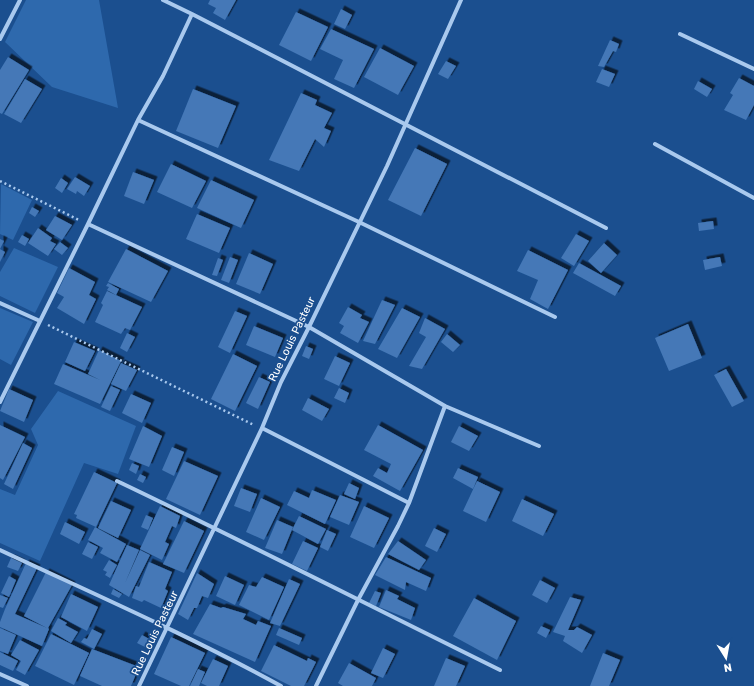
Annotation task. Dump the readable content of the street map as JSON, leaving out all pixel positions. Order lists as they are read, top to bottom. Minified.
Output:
{"streets":{"street":["Rue Louis Pasteur"]},"north":"bottom"}
